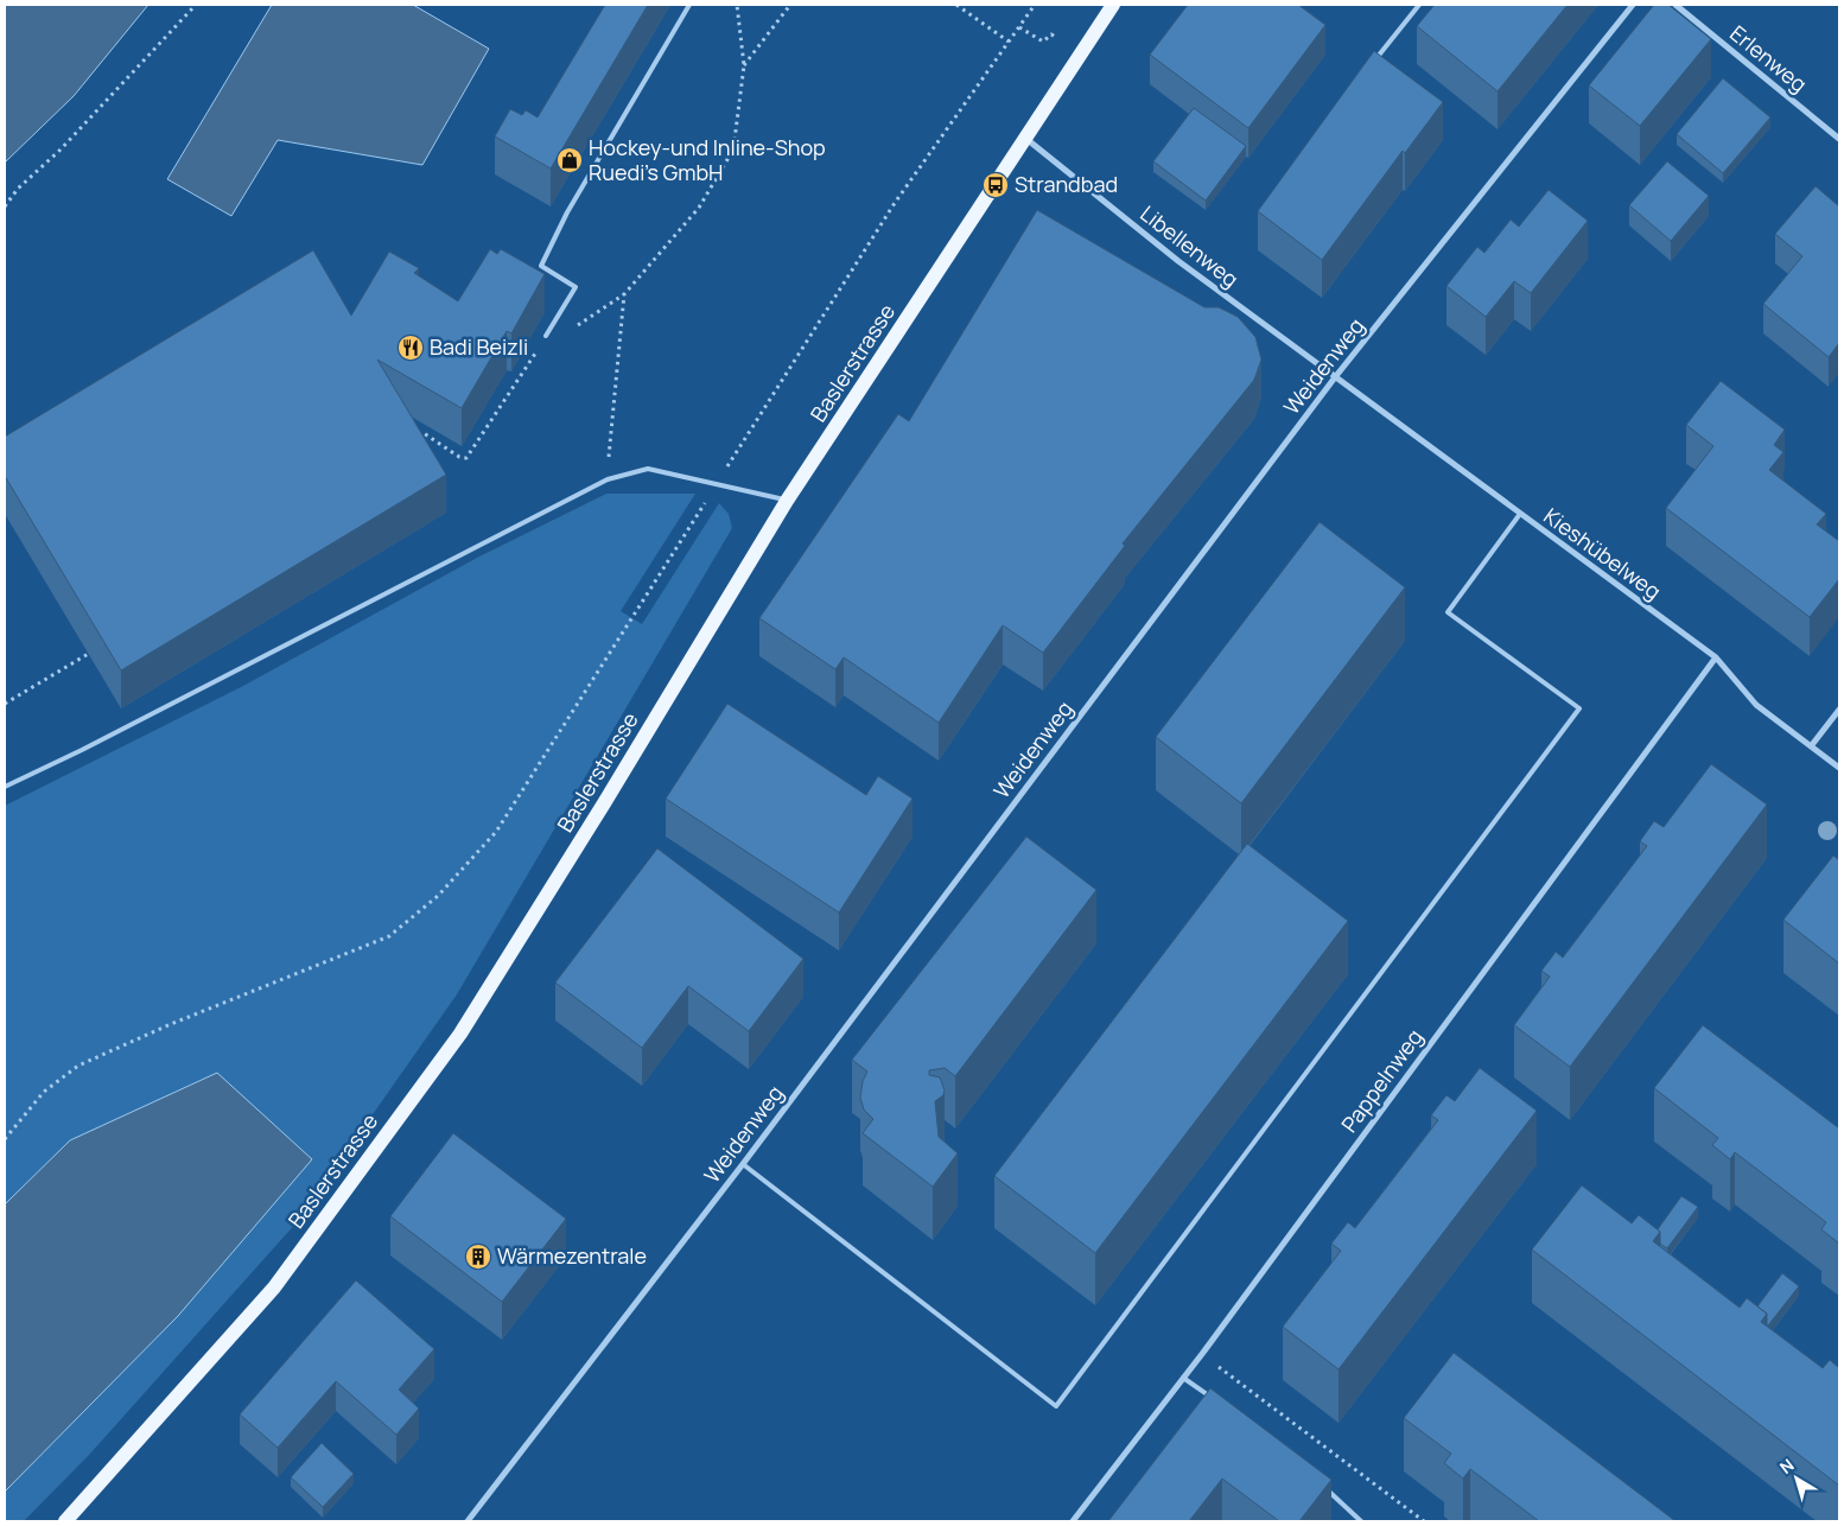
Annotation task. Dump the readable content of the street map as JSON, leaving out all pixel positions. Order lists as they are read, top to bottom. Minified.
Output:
{"streets":{"main road":["Baslerstrasse"],"street":["Erlenweg","Libellenweg","Weidenweg","Kieshübelweg","Pappelnweg"]},"crossings":[["Libellenweg","Baslerstrasse"],["Libellenweg","Weidenweg"],["Libellenweg","Kieshübelweg"],["Weidenweg","Kieshübelweg"],["Kieshübelweg","Pappelnweg"]],"places":{"shop":["Hockey-und Inline-Shop Ruedi's GmbH"],"bus stop":["Strandbad"],"restaurant":["Badi Beizli"],"building":["Wärmezentrale"]},"north":"top left"}
